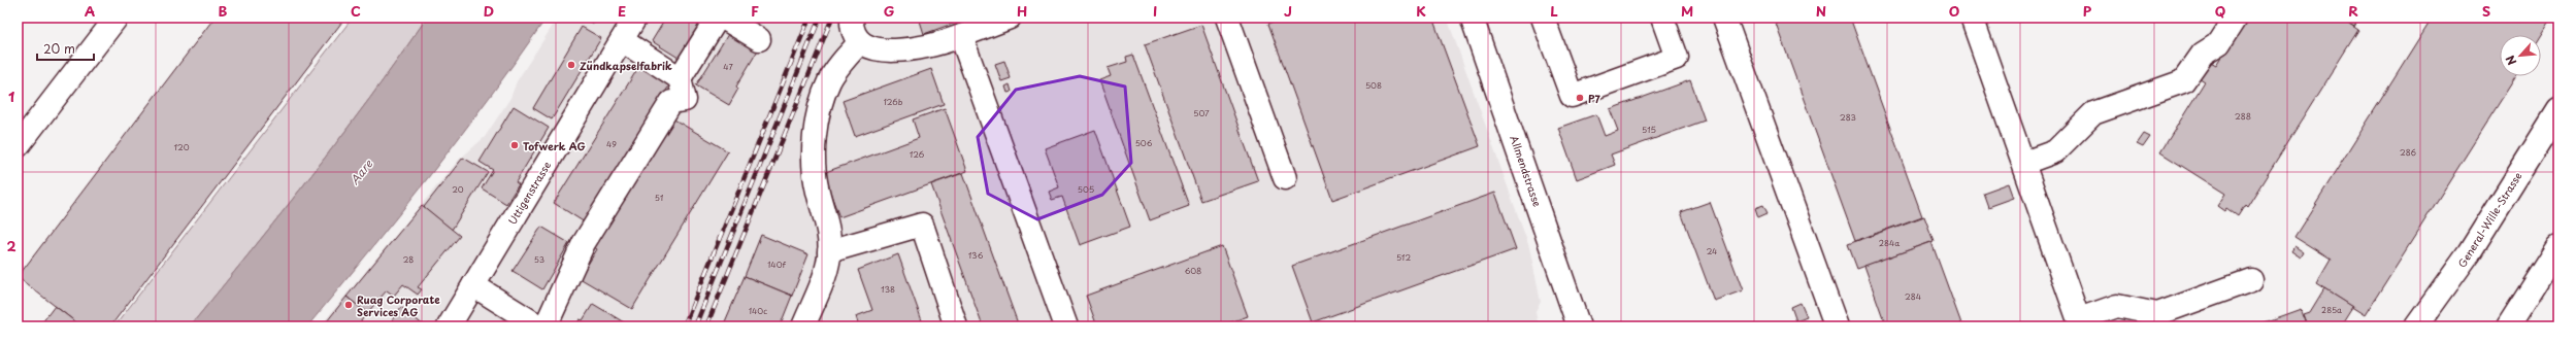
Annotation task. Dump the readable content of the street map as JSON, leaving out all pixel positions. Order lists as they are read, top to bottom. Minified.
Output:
{"streets":{"main road":["Allmendstrasse","Uttigenstrasse","General-Wille-Strasse"]},"water":["Aare"],"places":["Zündkapselfabrik","P7","Tofwerk AG","Ruag Corporate Services AG"],"house_numbers":["47","508","126b","507","288","283","515","506","49","120","286","126","20","505","51","284a","24","136","512","28","53","140f","608","138","284","285a","140c"],"scale_bar":"20 m","north":"bottom left","grid":{"columns":["A","B","C","D","E","F","G","H","I","J","K","L","M","N","O","P","Q","R","S"],"rows":["1","2"]}}
